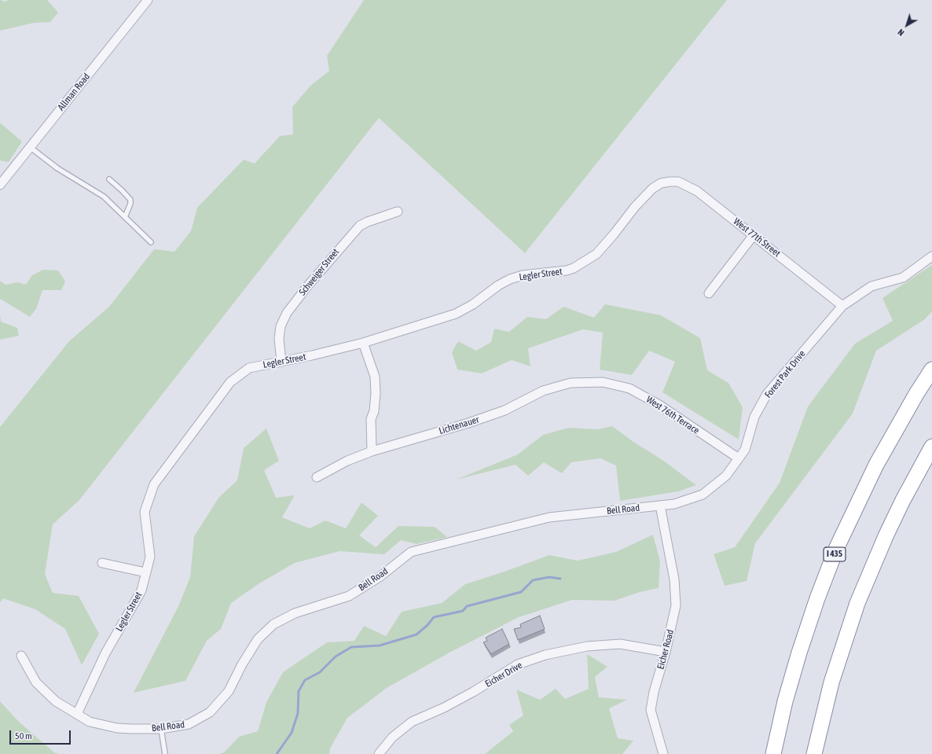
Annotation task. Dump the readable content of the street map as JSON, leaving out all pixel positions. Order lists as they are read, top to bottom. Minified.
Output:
{"streets":{"highway":["I 435"],"street":["Allman Road","West 77th Street","Schweiger Street","Legler Street","Forest Park Drive","West 76th Terrace","Lichtenauer","Bell Road","Eicher Road","Eicher Drive"]},"crossings":[["West 77th Street","Legler Street"],["West 77th Street","Forest Park Drive"],["Schweiger Street","Legler Street"],["Legler Street","Bell Road"],["Forest Park Drive","West 76th Terrace"],["Forest Park Drive","Bell Road"],["Forest Park Drive","Eicher Road"],["West 76th Terrace","Lichtenauer"],["Bell Road","Eicher Road"],["Eicher Road","Eicher Drive"]],"scale_bar":"50 m","north":"bottom left"}
